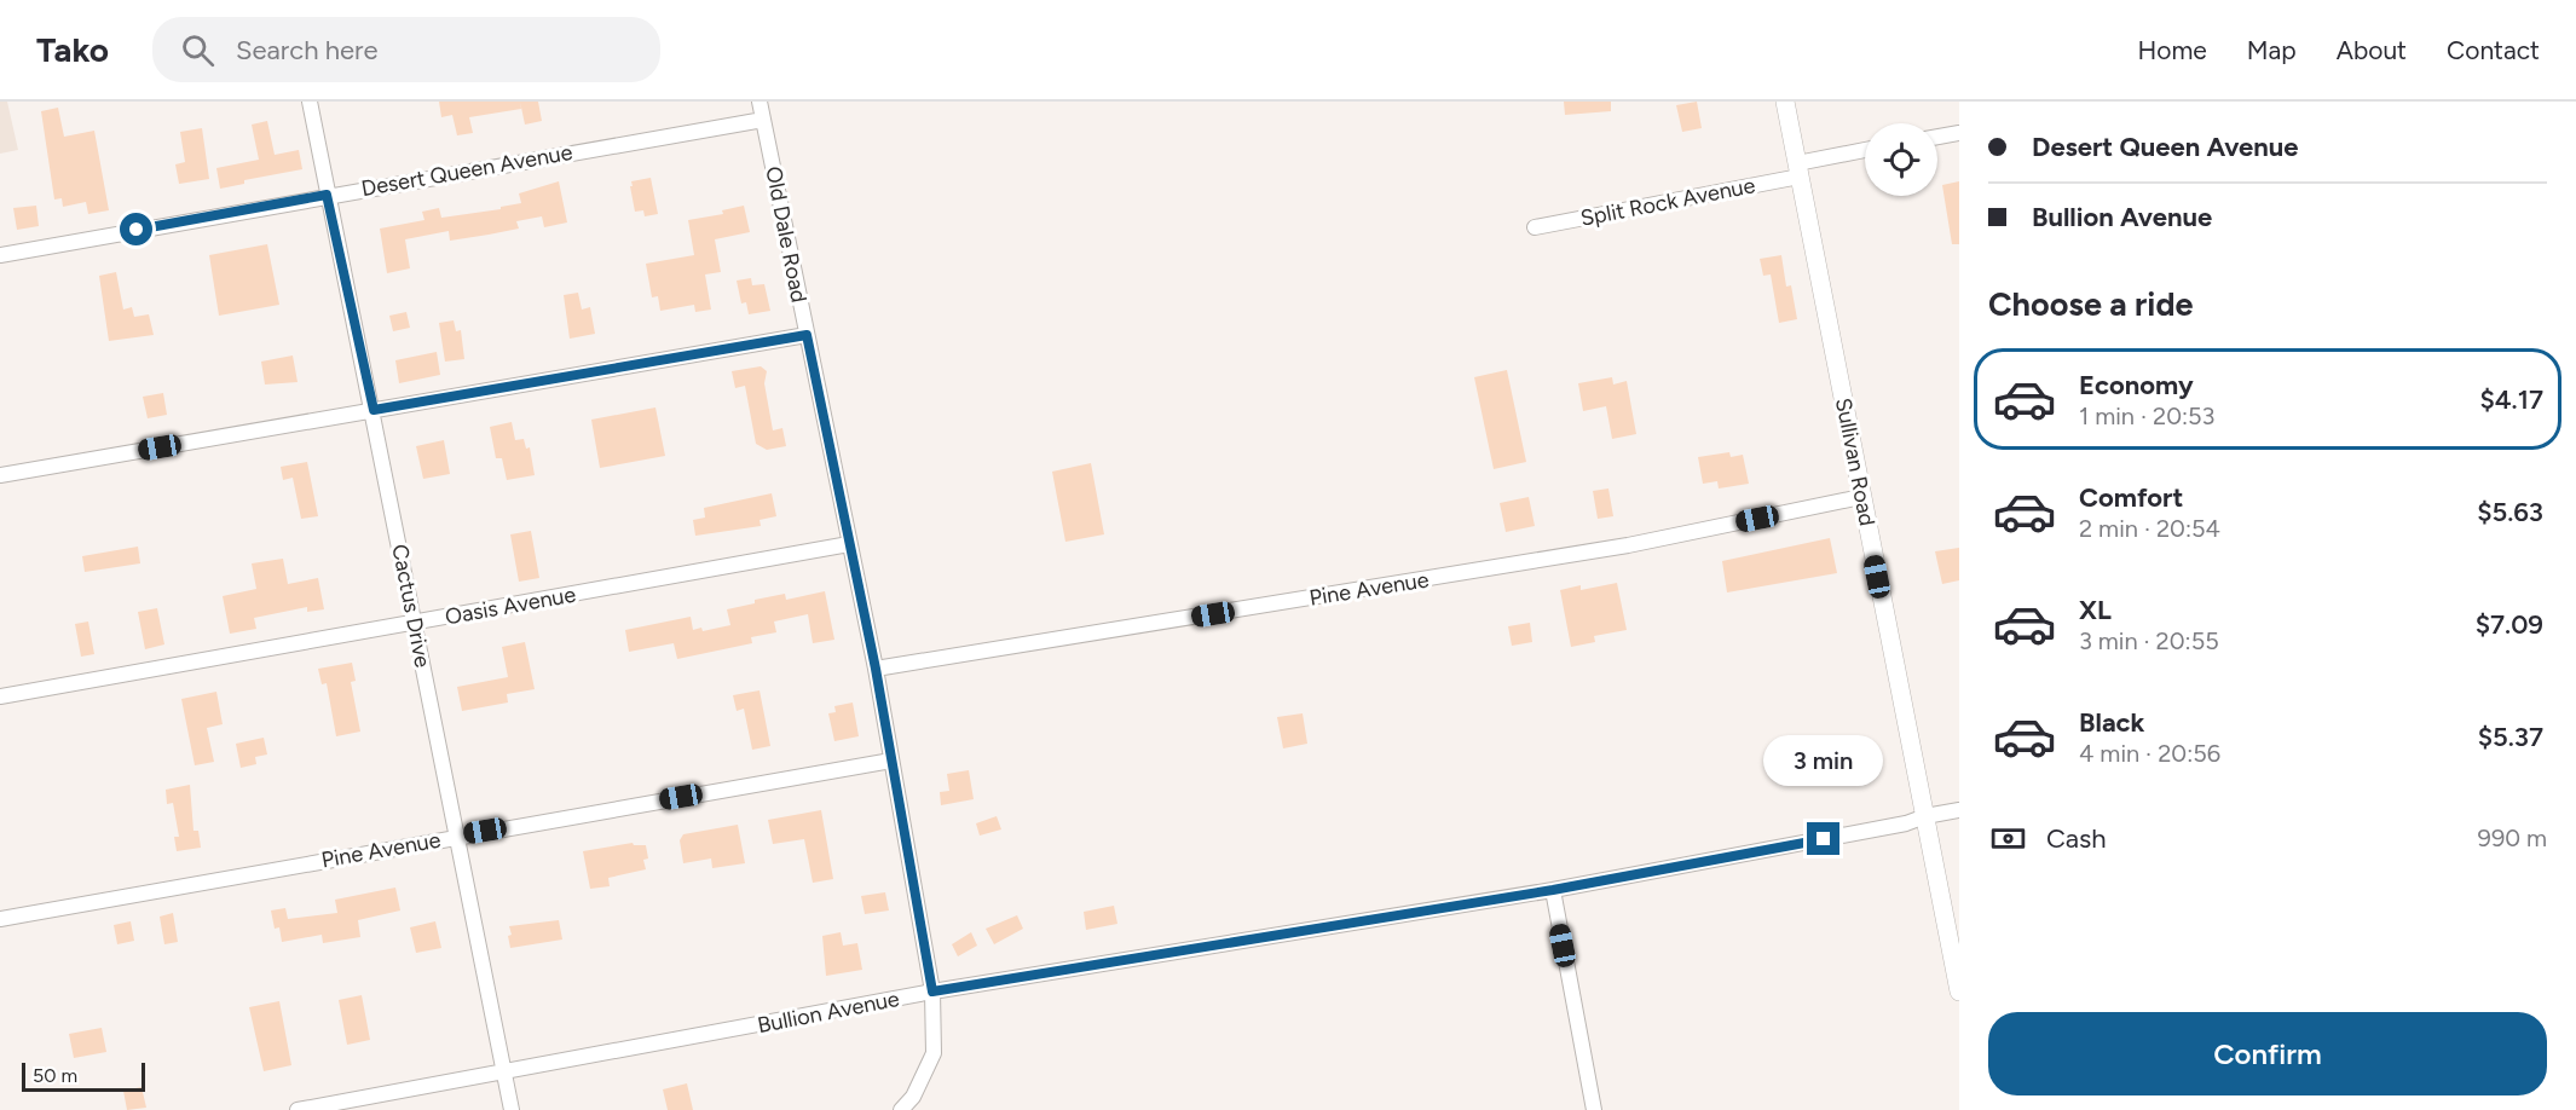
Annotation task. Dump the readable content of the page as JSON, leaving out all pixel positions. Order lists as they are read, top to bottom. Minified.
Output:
{"streets":{"street":["Desert Queen Avenue","Split Rock Avenue","Old Dale Road","Sullivan Road","Pine Avenue","Cactus Drive","Oasis Avenue","Bullion Avenue"]},"crossings":[["Desert Queen Avenue","Old Dale Road"],["Desert Queen Avenue","Cactus Drive"],["Split Rock Avenue","Sullivan Road"],["Old Dale Road","Pine Avenue"],["Old Dale Road","Oasis Avenue"],["Old Dale Road","Bullion Avenue"],["Sullivan Road","Pine Avenue"],["Sullivan Road","Bullion Avenue"],["Pine Avenue","Cactus Drive"],["Cactus Drive","Oasis Avenue"],["Cactus Drive","Bullion Avenue"]],"scale_bar":"50 m","page":{"header":"Tako","search":"Search here","nav":["Home","Map","About","Contact"],"banner":["Desert Queen Avenue","Bullion Avenue"],"heading":"Choose a ride","list":[{"name":"Economy","note":"1 min · 20:53","value":"$4.17"},{"name":"Comfort","note":"2 min · 20:54","value":"$5.63"},{"name":"XL","note":"3 min · 20:55","value":"$7.09"},{"name":"Black","note":"4 min · 20:56","value":"$5.37"}],"bubble":"3 min","pay":["Cash","990 m"],"buttons":"Confirm","scale":"50 m"}}
